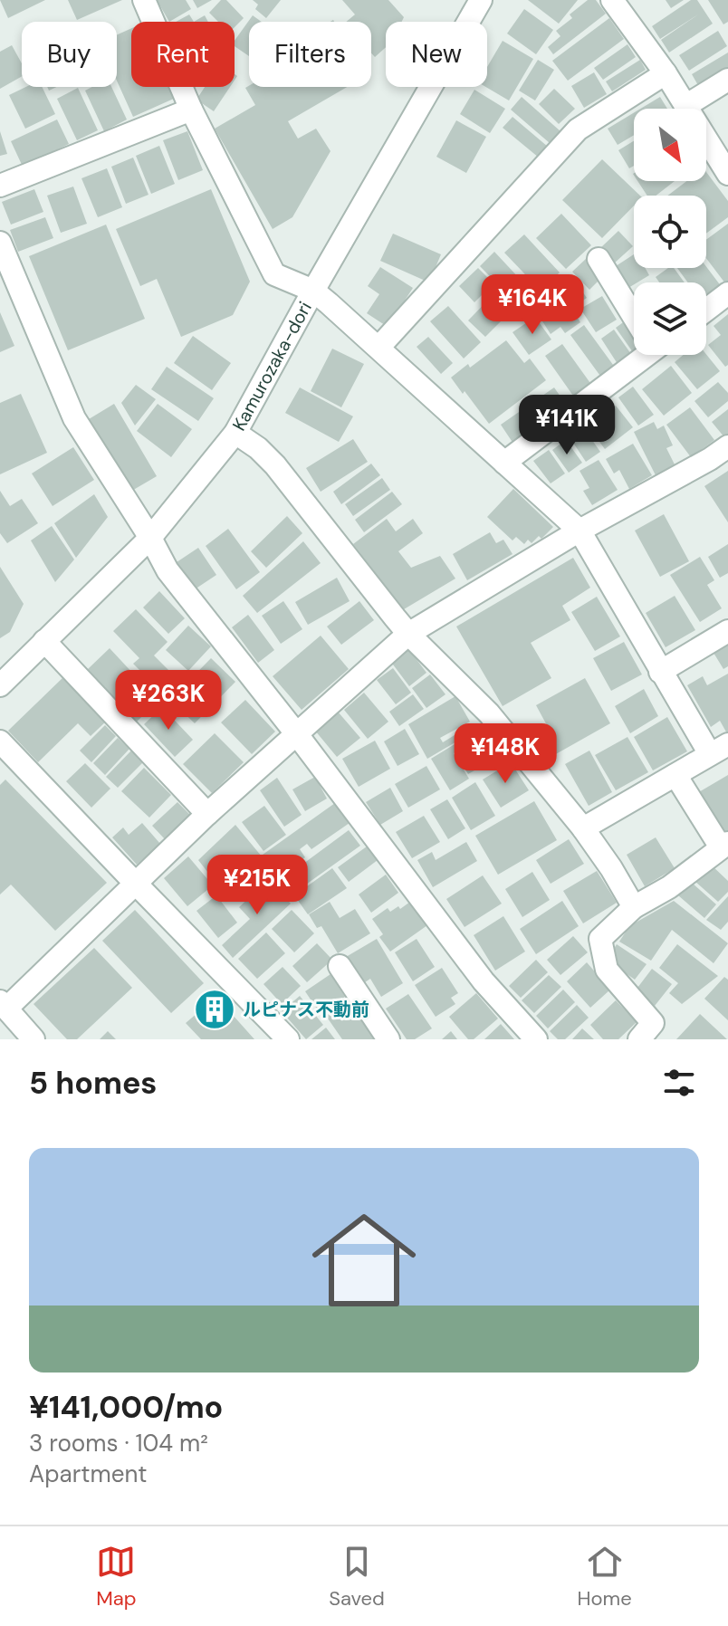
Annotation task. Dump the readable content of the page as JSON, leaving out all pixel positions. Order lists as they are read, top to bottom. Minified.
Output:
{"streets":{"street":["Kamurozaka-dori"]},"places":{"building":["ルピナス不動前"]},"north":"bottom right","page":{"chip":["Buy","Rent","Filters","New"],"price":["¥164K","¥141K","¥263K","¥148K","¥215K"],"heading":"5 homes","list":[{"name":"¥141,000/mo","note":"3 rooms · 104 m² · Apartment"}],"tabs":["Map","Saved","Home"]}}
